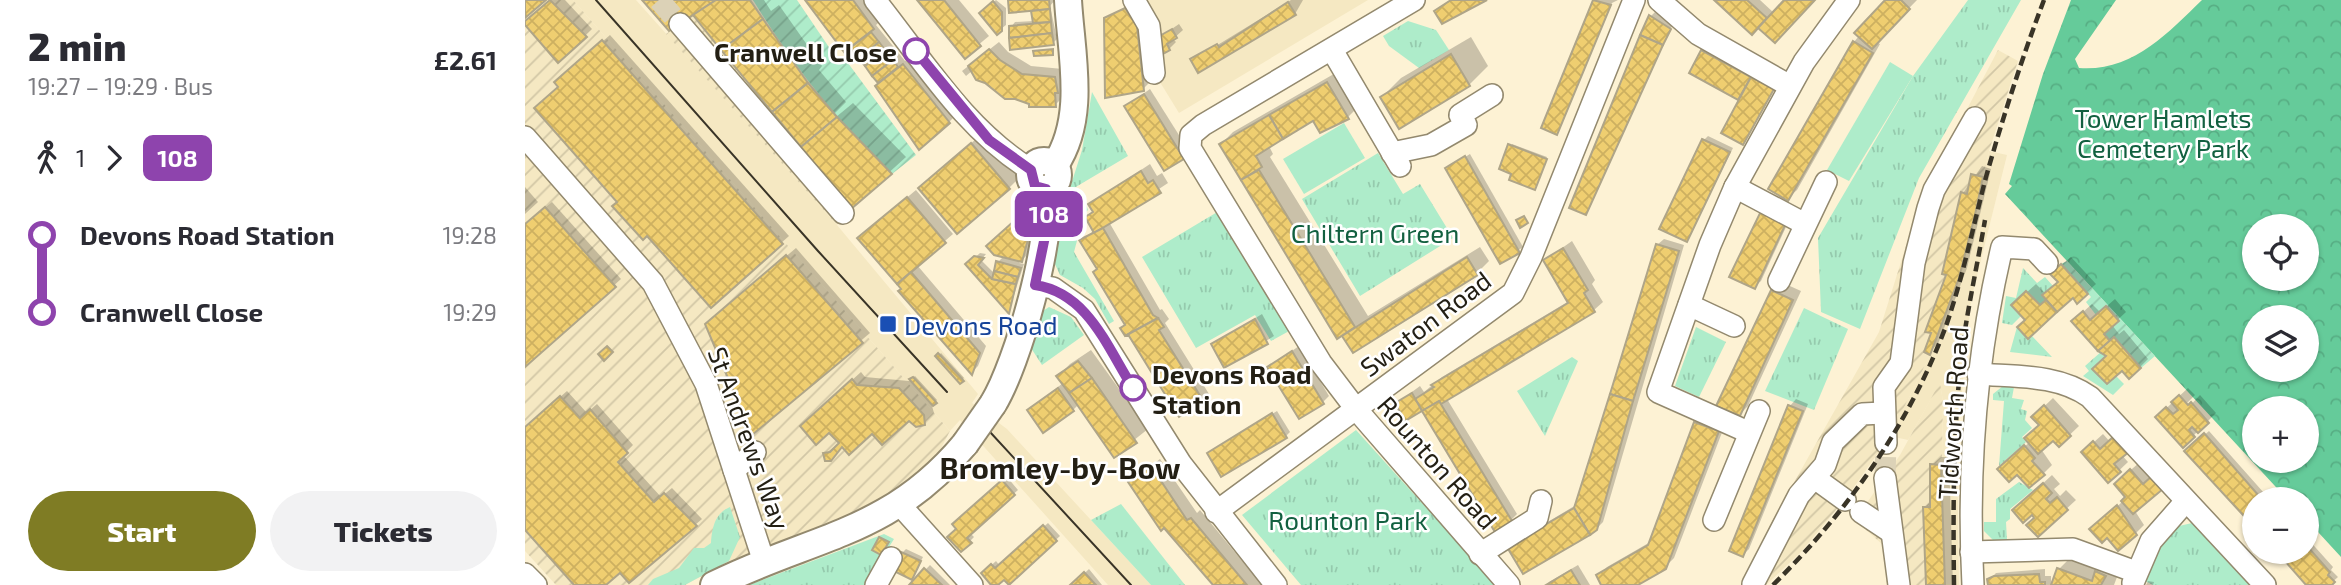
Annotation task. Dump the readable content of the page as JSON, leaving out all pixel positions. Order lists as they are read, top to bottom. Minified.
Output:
{"streets":{"street":["Swaton Road","Tidworth Road","St Andrews Way","Rounton Road"]},"crossings":[["Swaton Road","Rounton Road"]],"districts":["Bromley-by-Bow"],"parks":["Tower Hamlets Cemetery Park","Chiltern Green","Rounton Park"],"places":{"other":["Cranwell Close","Devons Road Station"],"transit":["Devons Road"]},"lines":["bus line 108"],"page":{"heading":["2 min","19:27 – 19:29 · Bus","£2.61"],"on_map":"108","legs":["1","108"],"list":[{"name":"Devons Road Station","value":"19:28"},{"name":"Cranwell Close","value":"19:29"}],"map_buttons":["+","−"],"buttons":["Start","Tickets"]}}
